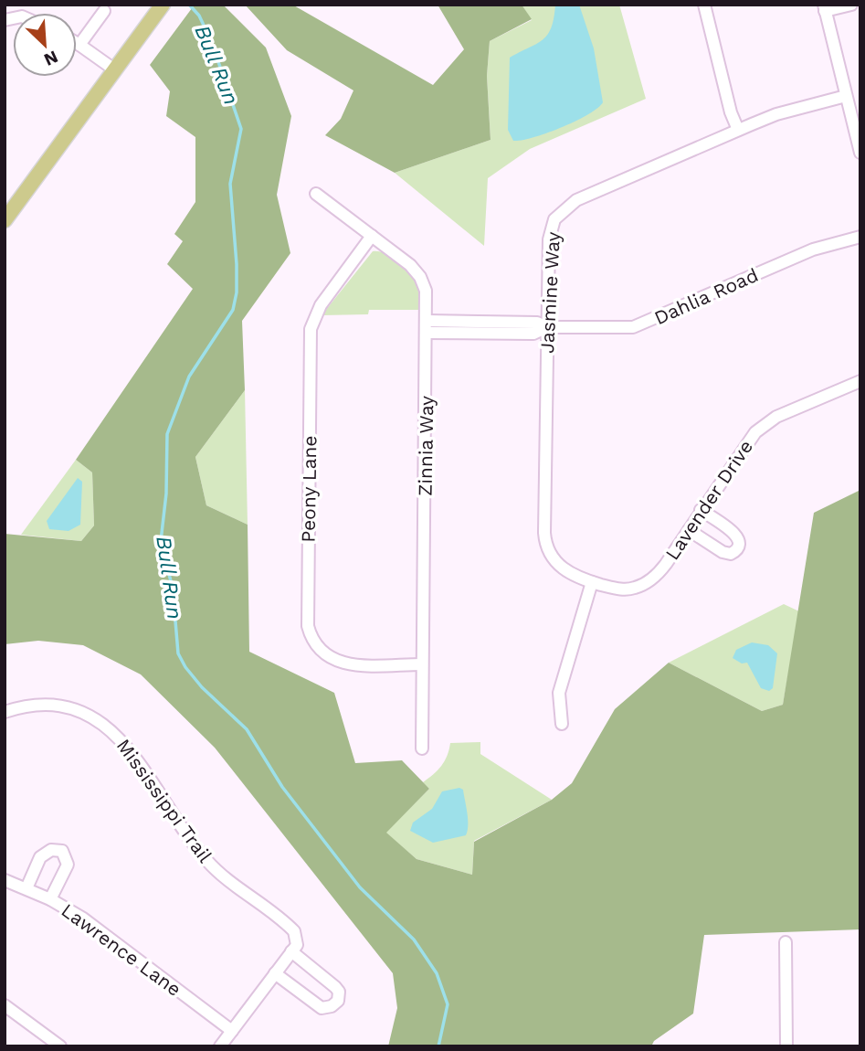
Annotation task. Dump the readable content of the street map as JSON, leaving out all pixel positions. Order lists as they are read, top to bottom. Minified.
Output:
{"streets":{"street":["Jasmine Way","Dahlia Road","Zinnia Way","Peony Lane","Lavender Drive","Mississippi Trail","Lawrence Lane"]},"crossings":[["Jasmine Way","Dahlia Road"],["Jasmine Way","Lavender Drive"],["Dahlia Road","Zinnia Way"],["Zinnia Way","Peony Lane"]],"water":["Bull Run"],"north":"bottom right"}
